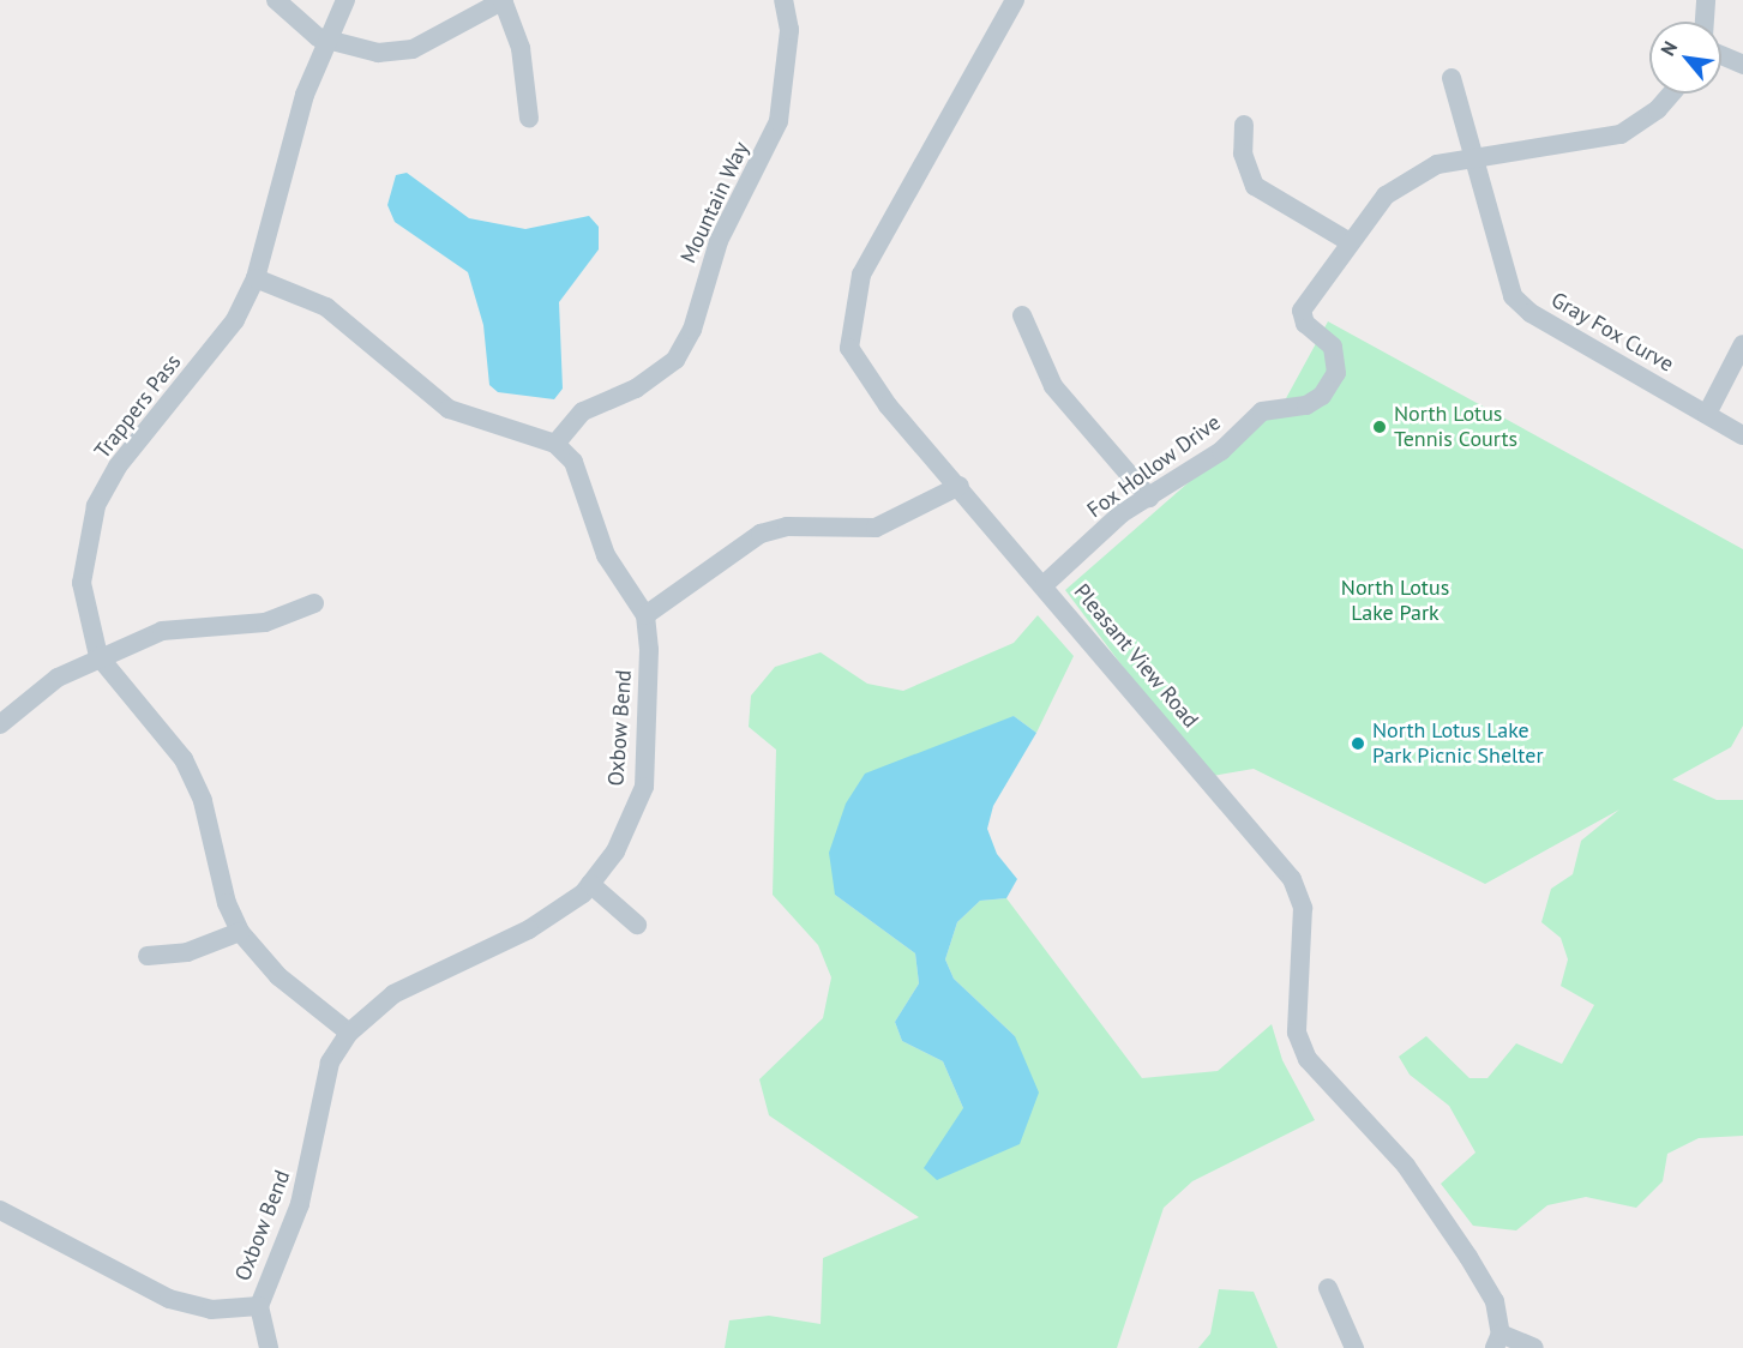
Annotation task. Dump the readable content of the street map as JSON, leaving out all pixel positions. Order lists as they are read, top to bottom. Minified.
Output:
{"streets":{"street":["Mountain Way","Gray Fox Curve","Trappers Pass","Fox Hollow Drive","Pleasant View Road","Oxbow Bend"]},"crossings":[["Gray Fox Curve","Fox Hollow Drive"],["Trappers Pass","Oxbow Bend"],["Fox Hollow Drive","Pleasant View Road"]],"parks":["North Lotus Lake Park"],"places":["North Lotus Tennis Courts","North Lotus Lake Park Picnic Shelter"],"north":"top left"}
